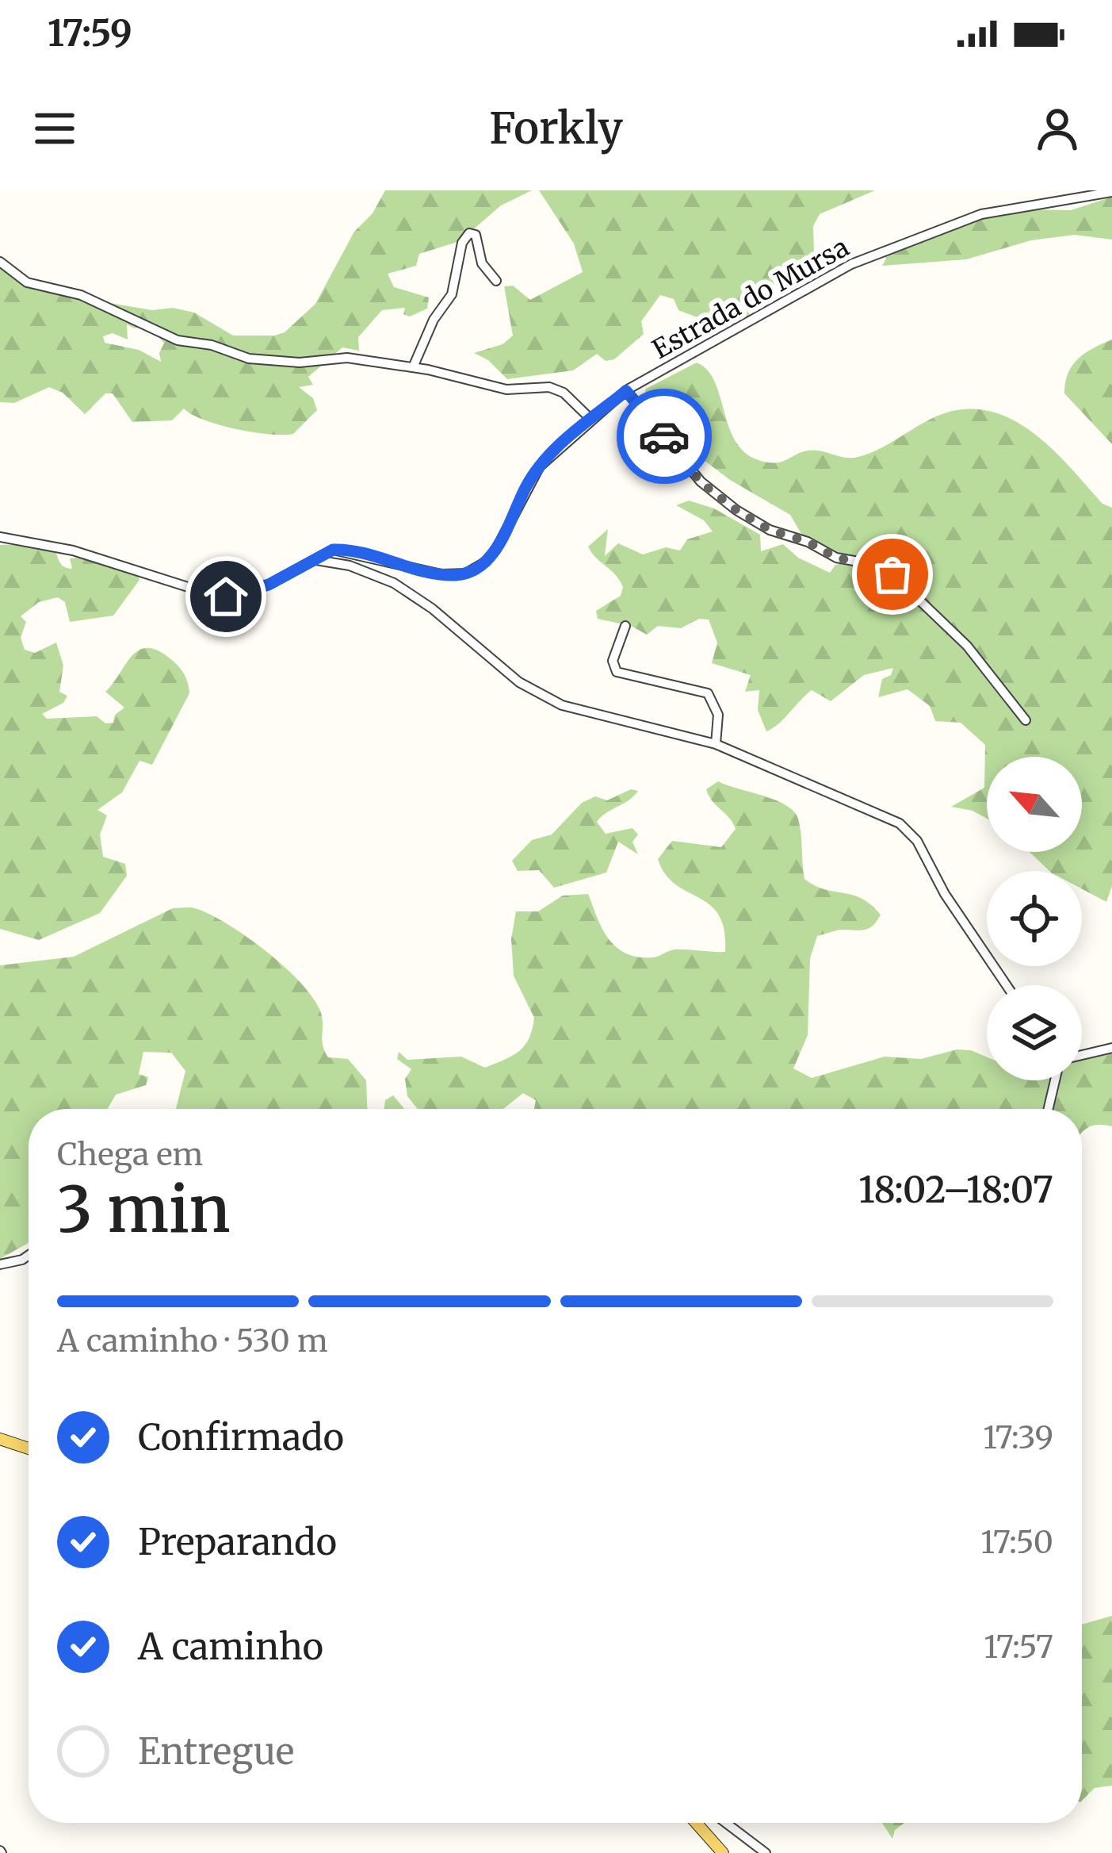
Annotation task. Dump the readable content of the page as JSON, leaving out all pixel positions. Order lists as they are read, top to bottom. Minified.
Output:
{"streets":{"street":["Estrada do Mursa"]},"north":"top left","page":{"status":"17:59","header":"Forkly","heading":["3 min","Chega em","18:02–18:07"],"bar":"A caminho · 530 m","list":[["Confirmado","17:39"],["Preparando","17:50"],["A caminho","17:57"],"Entregue"]}}
